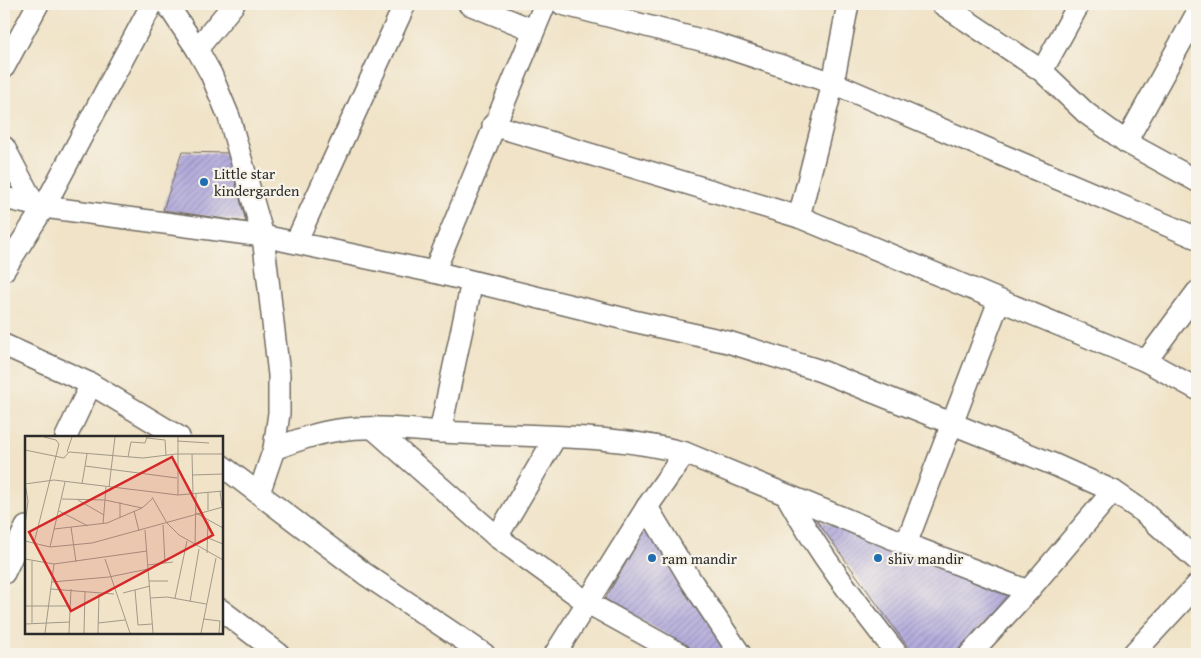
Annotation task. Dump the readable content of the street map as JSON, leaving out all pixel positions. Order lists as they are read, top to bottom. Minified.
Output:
{"places":["Little star kindergarden","ram mandir","shiv mandir"]}
